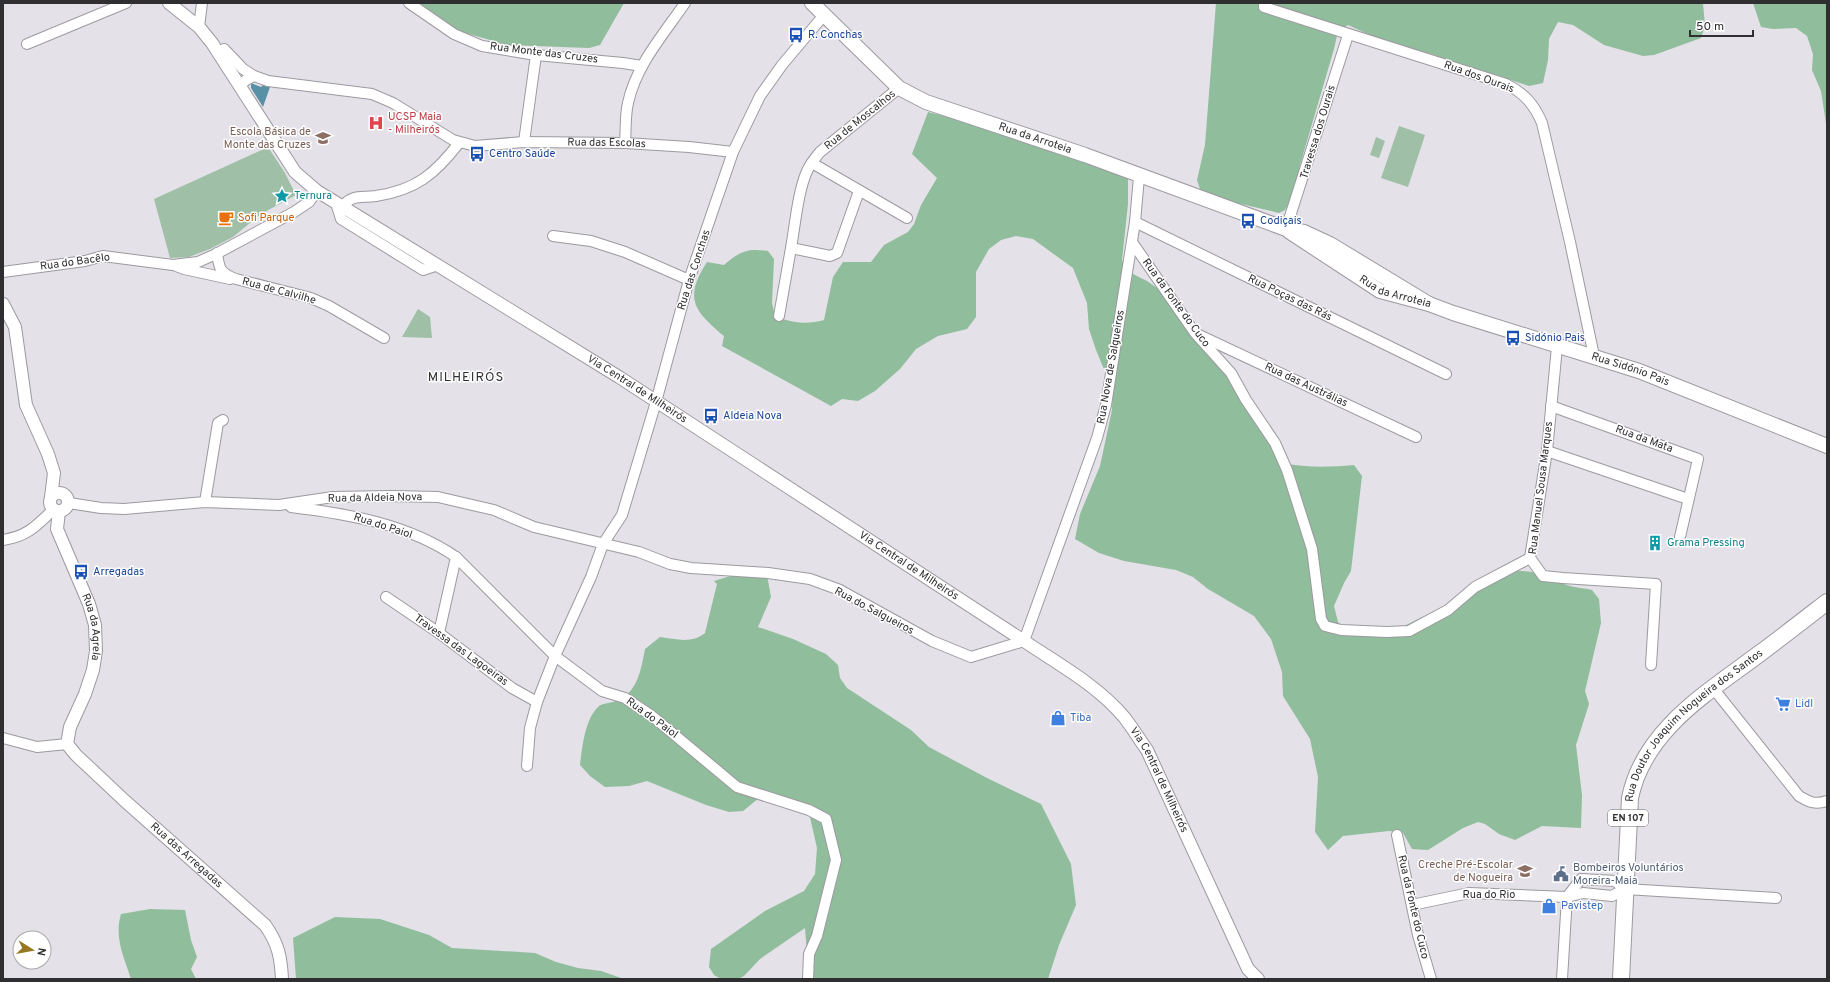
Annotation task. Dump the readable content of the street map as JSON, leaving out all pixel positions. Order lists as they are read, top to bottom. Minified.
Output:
{"streets":{"main road":["Rua da Arroteia","Rua Sidónio Pais","Rua Doutor Joaquim Nogueira dos Santos","EN 107"],"street":["Rua Monte das Cruzes","Rua dos Ourais","Rua de Moscalhos","Travessa dos Ourais","Rua das Escolas","Rua do Bacêlo","Rua das Conchas","Rua de Calvilhe","Rua Poças das Rás","Rua da Fonte do Cuco","Rua Nova de Salgueiros","Rua das Austrálias","Via Central de Milheirós","Rua da Mata","Rua Manuel Sousa Marques","Rua da Aldeia Nova","Rua do Paiol","Rua do Salgueiros","Rua da Agrela","Travessa das Lagoeiras","Rua das Arregadas","Rua do Rio"]},"crossings":[["Rua dos Ourais","Travessa dos Ourais"],["Rua dos Ourais","Rua Sidónio Pais"],["Rua de Moscalhos","Rua da Arroteia"],["Travessa dos Ourais","Rua da Arroteia"],["Rua da Arroteia","Rua das Conchas"],["Rua da Arroteia","Rua Nova de Salgueiros"],["Rua da Arroteia","Rua Sidónio Pais"],["Rua das Escolas","Rua das Conchas"],["Rua do Bacêlo","Rua de Calvilhe"],["Rua do Bacêlo","Via Central de Milheirós"],["Rua das Conchas","Via Central de Milheirós"],["Rua das Conchas","Rua da Aldeia Nova"],["Rua das Conchas","Rua do Paiol"],["Rua das Conchas","Rua do Salgueiros"],["Rua das Conchas","Travessa das Lagoeiras"],["Rua Poças das Rás","Rua Nova de Salgueiros"],["Rua da Fonte do Cuco","Rua Nova de Salgueiros"],["Rua da Fonte do Cuco","Rua das Austrálias"],["Rua da Fonte do Cuco","Rua Manuel Sousa Marques"],["Rua da Fonte do Cuco","Rua do Rio"],["Rua Nova de Salgueiros","Via Central de Milheirós"],["Rua Nova de Salgueiros","Rua do Salgueiros"],["Rua Sidónio Pais","Rua Manuel Sousa Marques"],["Via Central de Milheirós","Rua do Salgueiros"],["Rua da Mata","Rua Manuel Sousa Marques"],["Rua da Aldeia Nova","Rua do Paiol"],["Rua da Aldeia Nova","Rua do Salgueiros"],["Rua da Aldeia Nova","Rua da Agrela"],["Rua da Agrela","Rua das Arregadas"],["Rua Doutor Joaquim Nogueira dos Santos","Rua do Rio"]],"districts":["MILHEIRÓS"],"places":{"bus stop":["R. Conchas","Centro Saúde","Codiçais","Sidónio Pais","Aldeia Nova","Arregadas"],"hospital":["UCSP Maia - Milheirós"],"school or university":["Escola Básica de Monte das Cruzes","Creche Pré-Escolar de Nogueira"],"place":["Ternura"],"cafe":["Sofi Parque"],"building":["Grama Pressing"],"supermarket":["Lidl"],"shop":["Tiba","Pavistep"],"public building":["Bombeiros Voluntários Moreira-Maia"]},"scale_bar":"50 m","north":"right"}
